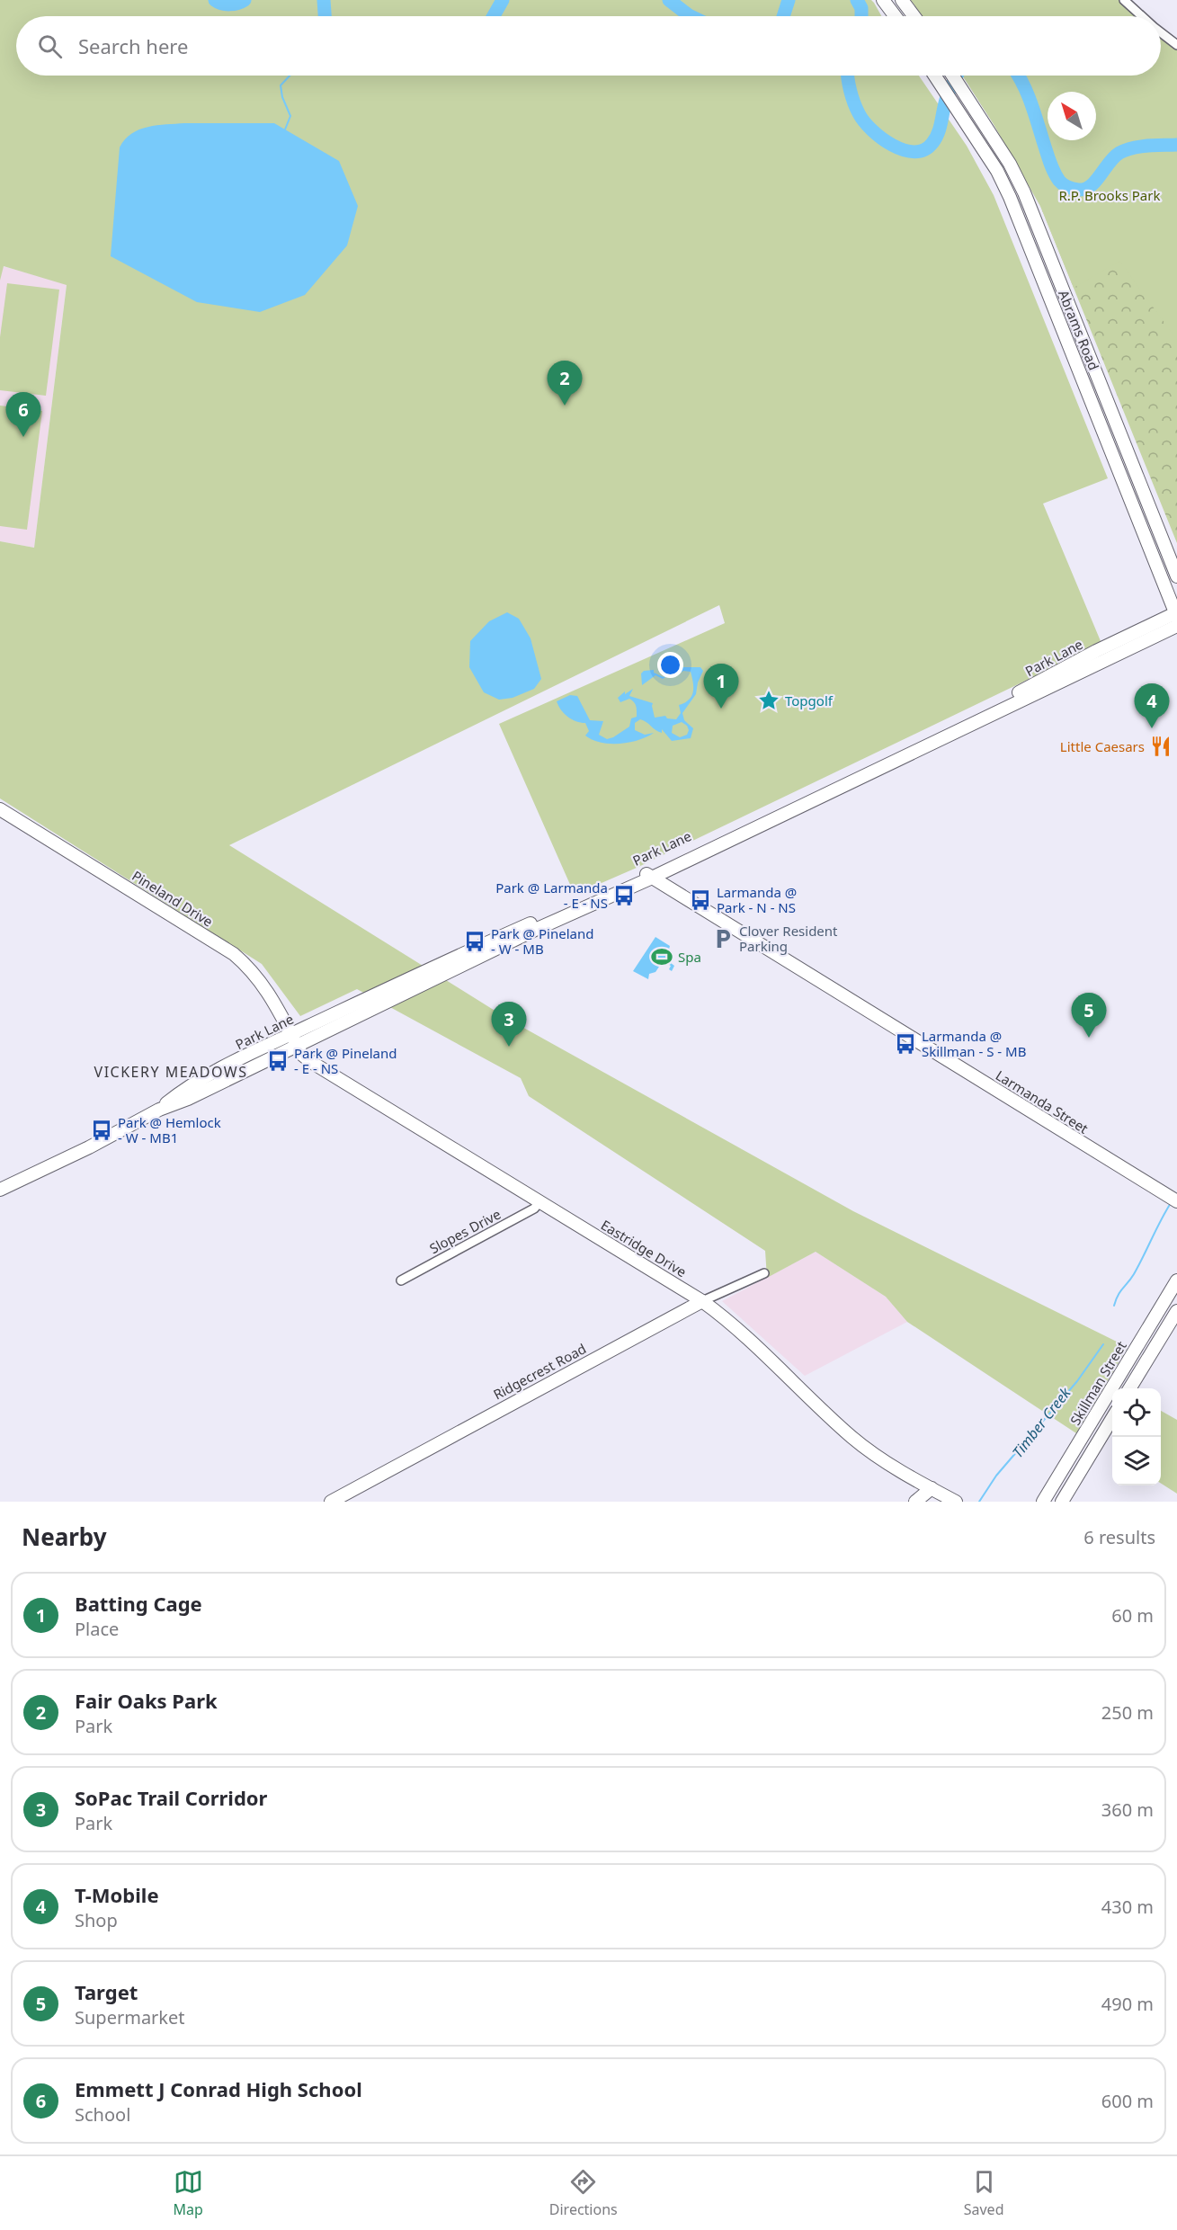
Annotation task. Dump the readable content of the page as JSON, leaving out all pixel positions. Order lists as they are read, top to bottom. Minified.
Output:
{"streets":{"main road":["Abrams Road","Park Lane","Pineland Drive","Larmanda Street","Eastridge Drive","Ridgecrest Road","Skillman Street"],"street":["Slopes Drive"]},"crossings":[["Abrams Road","Park Lane"],["Park Lane","Pineland Drive"],["Park Lane","Larmanda Street"],["Park Lane","Eastridge Drive"],["Pineland Drive","Eastridge Drive"],["Slopes Drive","Eastridge Drive"],["Eastridge Drive","Ridgecrest Road"]],"districts":["VICKERY MEADOWS"],"water":["Timber Creek"],"parks":["R.P. Brooks Park"],"places":{"place":["Topgolf"],"restaurant":["Little Caesars"],"bus stop":["Park @ Larmanda - E - NS","Larmanda @ Park - N - NS","Park @ Pineland - W - MB","Larmanda @ Skillman - S - MB","Park @ Pineland - E - NS","Park @ Hemlock - W - MB1"],"parking":["Clover Resident Parking"],"sports":["Spa"]},"north":"top left","page":{"search":"Search here","pins":["2","6","1","4","5","3"],"heading":["Nearby","6 results"],"list":[{"mark":"1","name":"Batting Cage","note":"Place","value":"60 m"},{"mark":"2","name":"Fair Oaks Park","note":"Park","value":"250 m"},{"mark":"3","name":"SoPac Trail Corridor","note":"Park","value":"360 m"},{"mark":"4","name":"T-Mobile","note":"Shop","value":"430 m"},{"mark":"5","name":"Target","note":"Supermarket","value":"490 m"},{"mark":"6","name":"Emmett J Conrad High School","note":"School","value":"600 m"}],"nav":["Map","Directions","Saved"]}}
